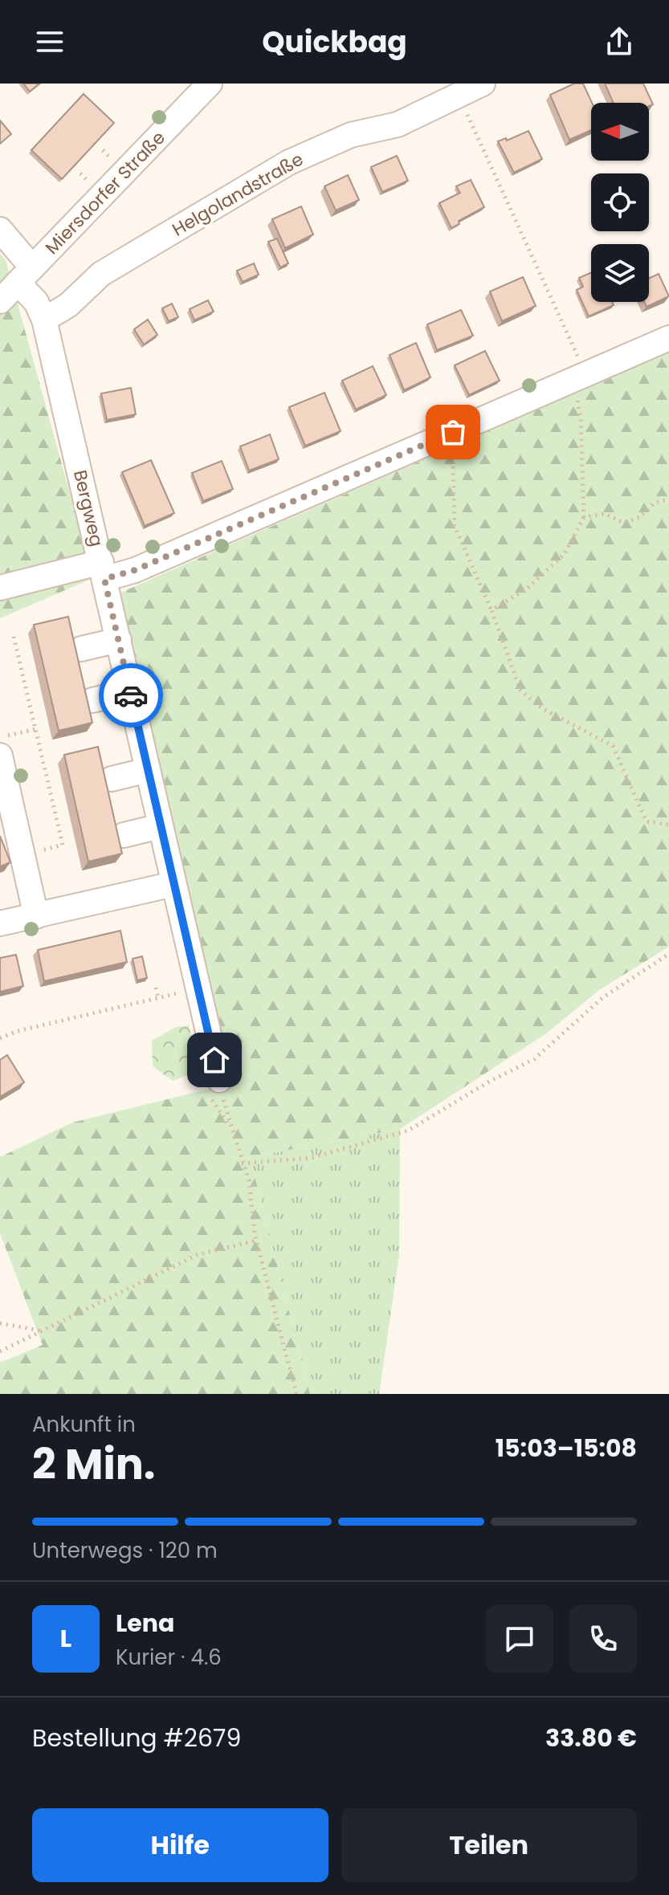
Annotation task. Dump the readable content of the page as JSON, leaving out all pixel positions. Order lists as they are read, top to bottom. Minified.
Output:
{"streets":{"street":["Miersdorfer Straße","Helgolandstraße","Bergweg"]},"crossings":[["Miersdorfer Straße","Bergweg"],["Helgolandstraße","Bergweg"]],"north":"left","page":{"header":"Quickbag","heading":["2 Min.","Ankunft in","15:03–15:08"],"panel":["Lena","Kurier · 4.6","Bestellung #2679","33.80 €"],"bar":"Unterwegs · 120 m","round":"L","buttons":["Hilfe","Teilen"]}}
